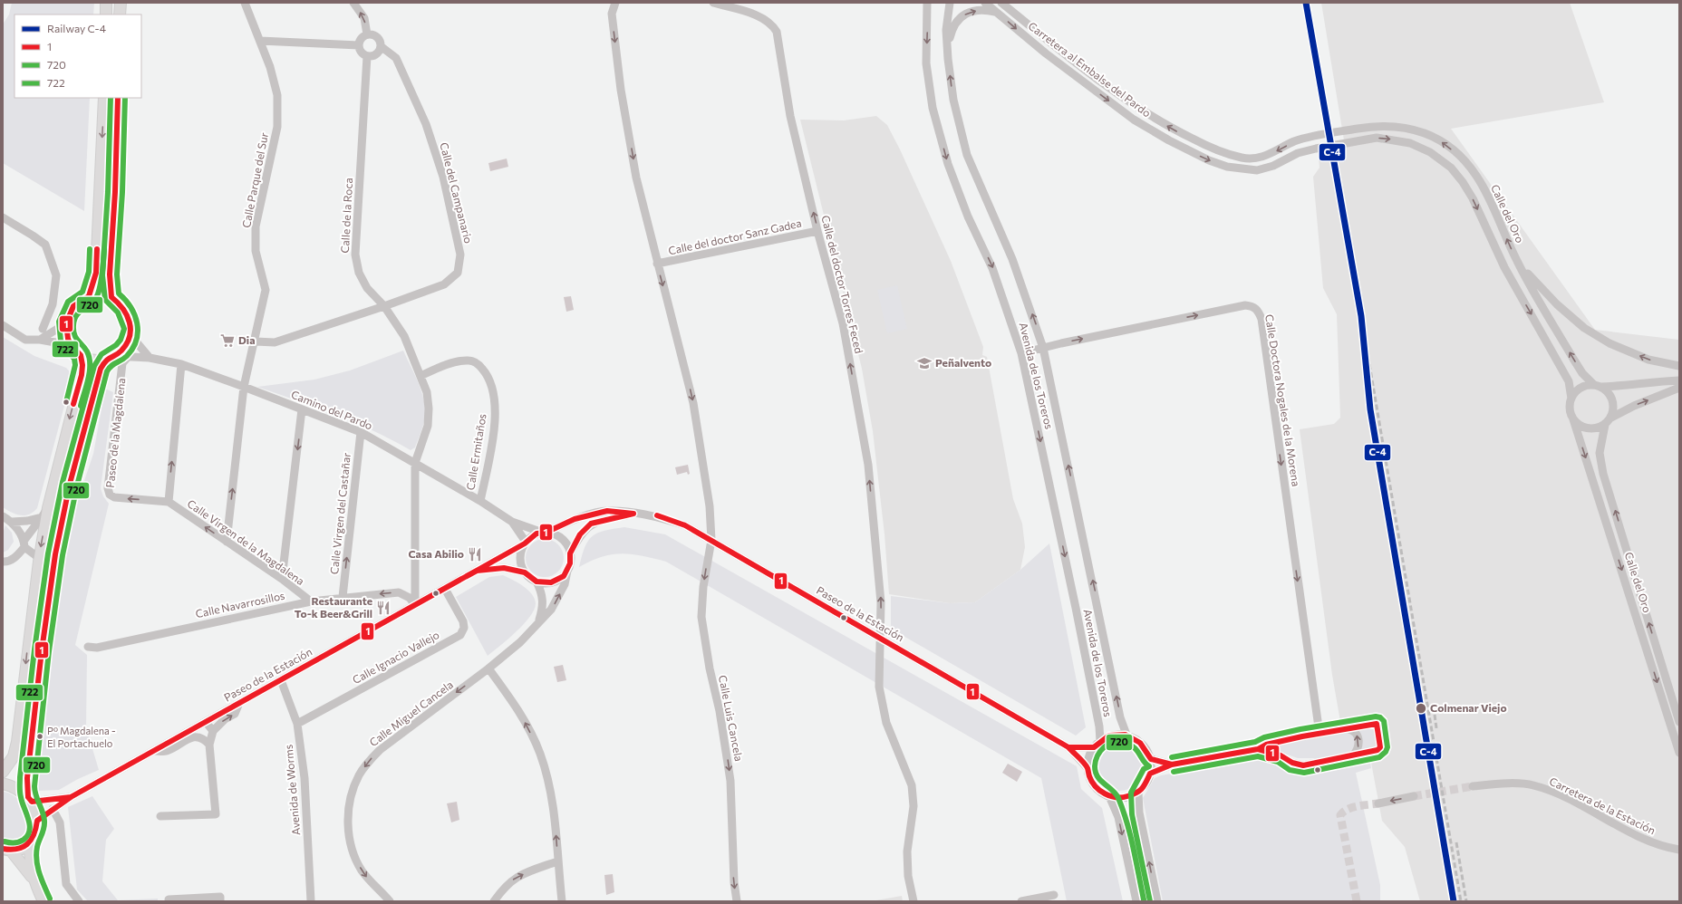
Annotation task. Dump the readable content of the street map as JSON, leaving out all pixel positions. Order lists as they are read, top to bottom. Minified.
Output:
{"streets":{"street":["Carretera al Embalse del Pardo","Calle Parque del Sur","Calle del Campanario","Calle del Oro","Calle de la Roca","Calle del doctor Sanz Gadea","Calle del doctor Torres Feced","Avenida de los Toreros","Calle Doctora Nogales de la Morena","Camino del Pardo","Paseo de la Magdalena","Calle Ermitaños","Calle Virgen del Castañar","Calle Virgen de la Magdalena","Calle Navarrosillos","Paseo de la Estación","Calle Ignacio Vallejo","Calle Miguel Cancela","Calle Luis Cancela","Avenida de Worms","Carretera de la Estación"]},"crossings":[["Carretera al Embalse del Pardo","Calle del Oro"],["Calle Parque del Sur","Calle del Campanario"],["Calle Parque del Sur","Camino del Pardo"],["Calle Parque del Sur","Calle Virgen de la Magdalena"],["Calle del Campanario","Calle de la Roca"],["Calle de la Roca","Camino del Pardo"],["Calle de la Roca","Calle Ermitaños"],["Calle de la Roca","Calle Navarrosillos"],["Calle de la Roca","Paseo de la Estación"],["Calle del doctor Sanz Gadea","Calle del doctor Torres Feced"],["Calle del doctor Torres Feced","Paseo de la Estación"],["Avenida de los Toreros","Calle Doctora Nogales de la Morena"],["Avenida de los Toreros","Paseo de la Estación"],["Camino del Pardo","Paseo de la Magdalena"],["Camino del Pardo","Calle Ermitaños"],["Camino del Pardo","Calle Virgen del Castañar"],["Camino del Pardo","Paseo de la Estación"],["Camino del Pardo","Calle Miguel Cancela"],["Paseo de la Magdalena","Calle Virgen de la Magdalena"],["Calle Virgen del Castañar","Calle Navarrosillos"],["Calle Virgen de la Magdalena","Calle Navarrosillos"],["Calle Navarrosillos","Paseo de la Estación"],["Paseo de la Estación","Calle Ignacio Vallejo"],["Paseo de la Estación","Calle Miguel Cancela"],["Paseo de la Estación","Calle Luis Cancela"],["Paseo de la Estación","Avenida de Worms"],["Calle Ignacio Vallejo","Avenida de Worms"]],"one_way":["Calle del doctor Torres Feced","Calle Virgen de la Magdalena","Calle Luis Cancela"],"places":{"supermarket":["Dia"],"school or university":["Peñalvento"],"restaurant":["Casa Abilio","Restaurante To-k Beer&Grill"],"other":["Colmenar Viejo","Pº Magdalena - El Portachuelo"]},"lines":["rail line C-4","transit line 1","transit line 720","transit line 722"],"legend":["Railway C-4","1","720","722"]}
